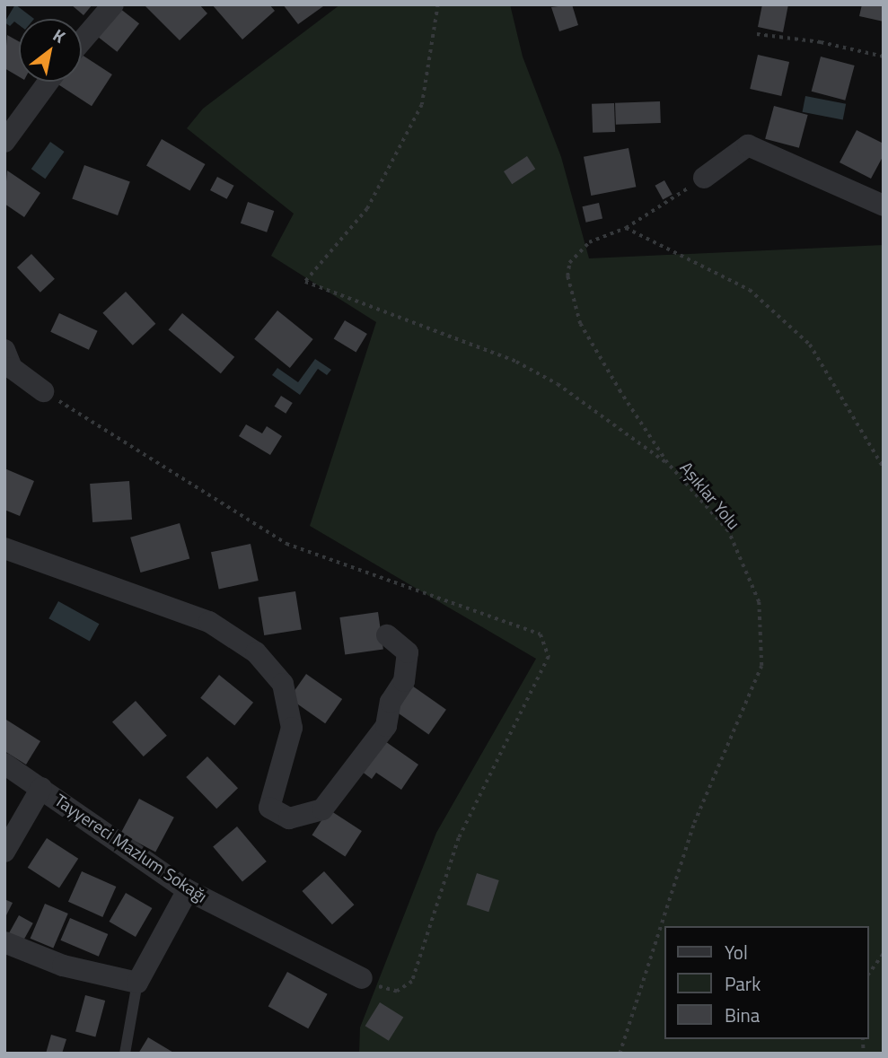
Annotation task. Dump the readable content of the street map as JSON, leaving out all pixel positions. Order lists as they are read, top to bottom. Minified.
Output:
{"streets":{"street":["Tayyereci Mazlum Sokağı"],"path":["Aşıklar Yolu"]},"legend":["Yol","Park","Bina"],"north":"top right"}
